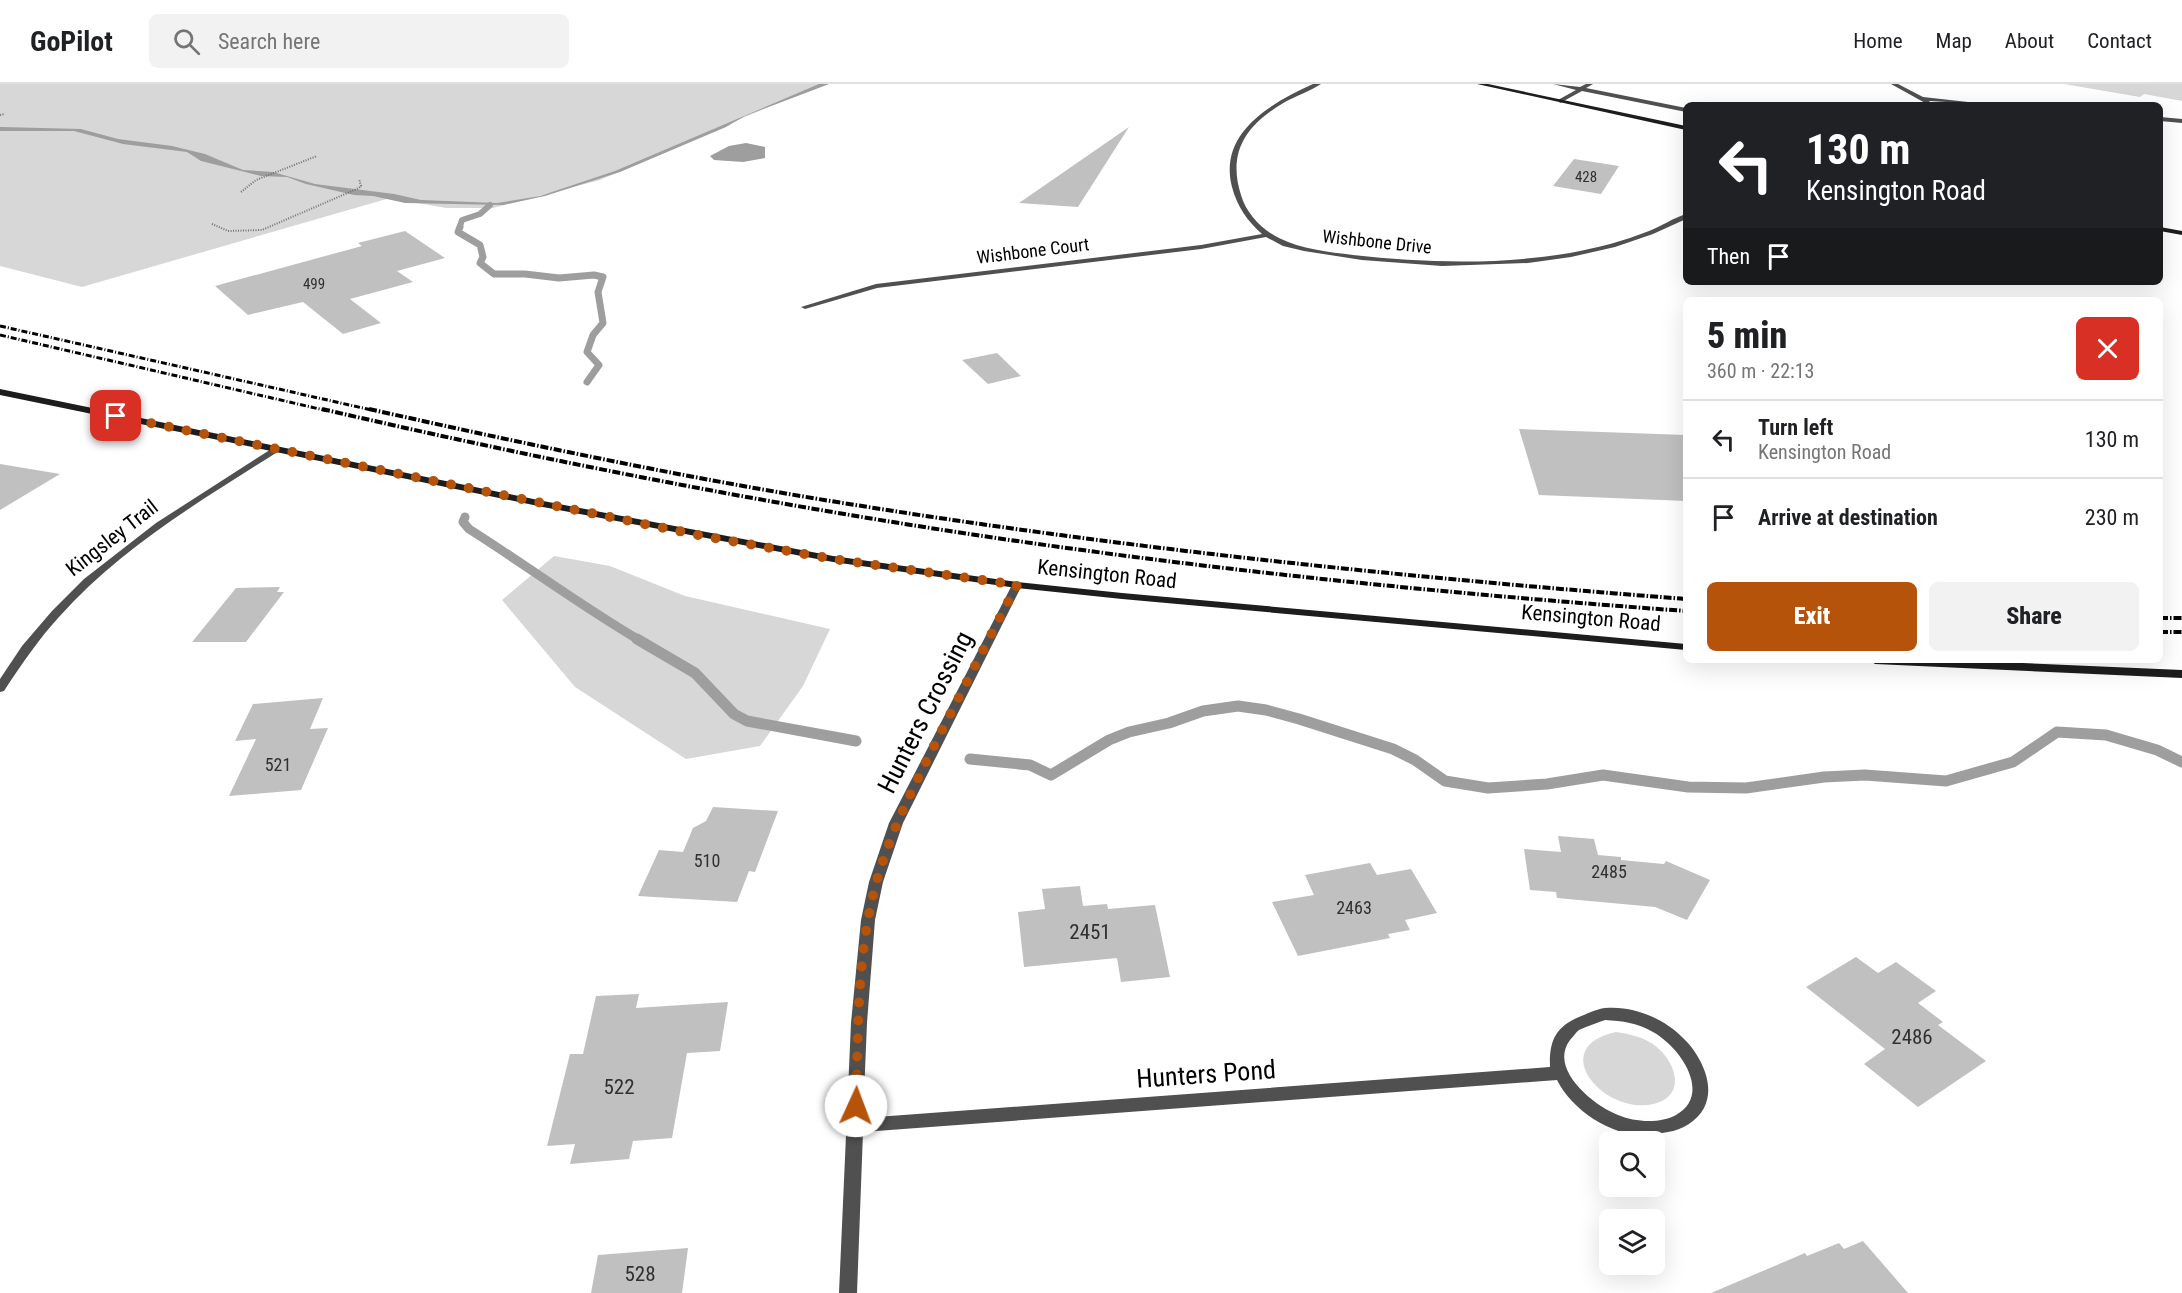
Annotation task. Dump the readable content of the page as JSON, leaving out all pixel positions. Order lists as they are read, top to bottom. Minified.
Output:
{"streets":{"street":["Wishbone Drive","Wishbone Court","Kingsley Trail","Kensington Road","Hunters Crossing","Hunters Pond"]},"crossings":[["Wishbone Drive","Wishbone Court"],["Kingsley Trail","Kensington Road"],["Kensington Road","Hunters Crossing"],["Hunters Crossing","Hunters Pond"]],"house_numbers":["428","499","521","510","2485","2463","2451","2486","522","528"],"page":{"header":"GoPilot","search":"Search here","nav":["Home","Map","About","Contact"],"turn":["130 m","Kensington Road"],"then":"Then","heading":["5 min","360 m · 22:13"],"list":[{"name":"Turn left","note":"Kensington Road","value":"130 m"},{"name":"Arrive at destination","value":"230 m"}],"buttons":["Exit","Share"]}}
